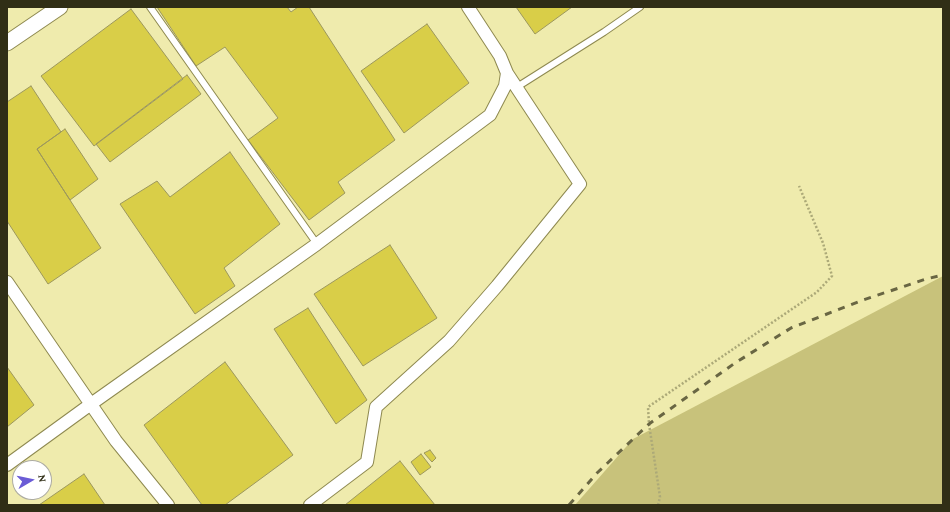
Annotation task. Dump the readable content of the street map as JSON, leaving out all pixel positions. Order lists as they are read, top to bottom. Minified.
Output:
{"north":"right"}
